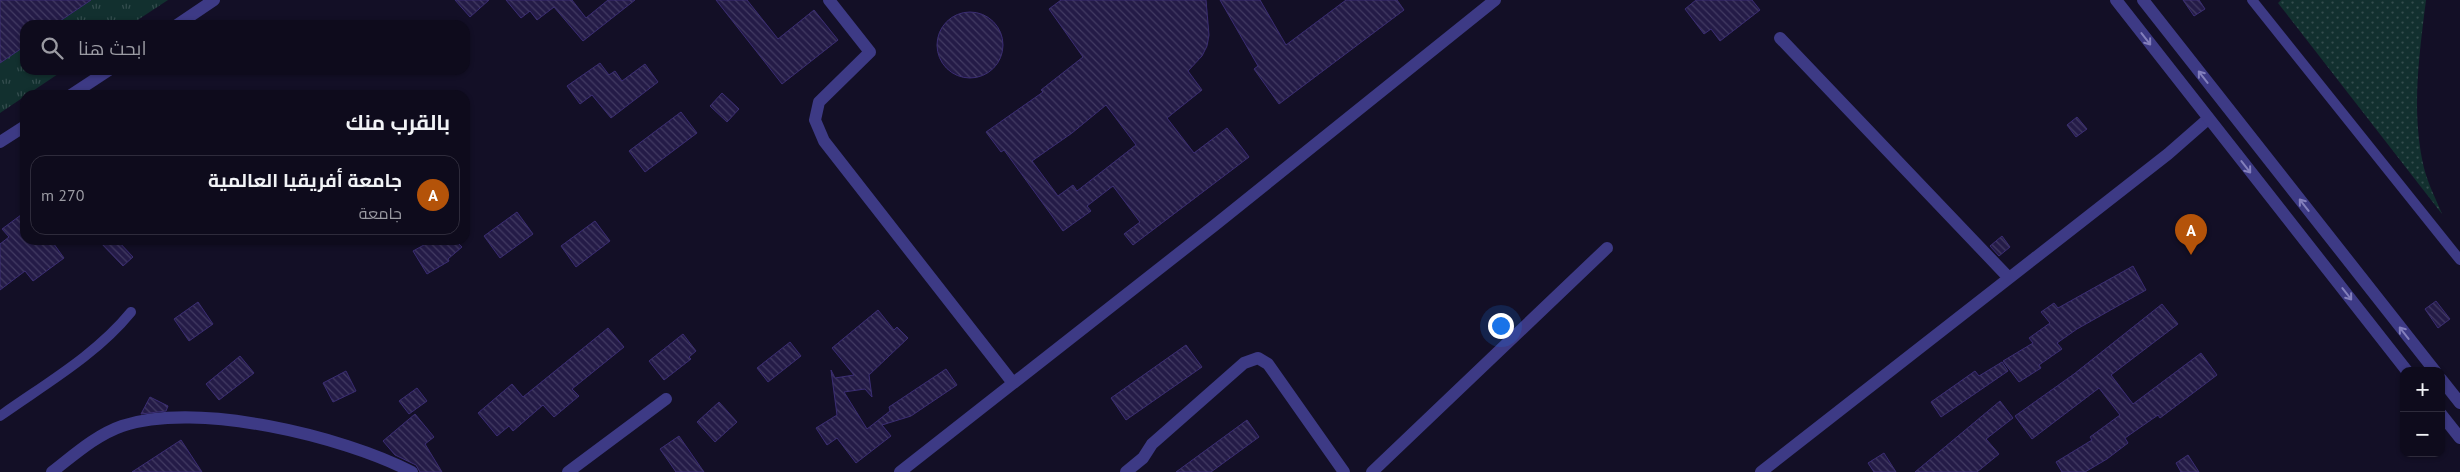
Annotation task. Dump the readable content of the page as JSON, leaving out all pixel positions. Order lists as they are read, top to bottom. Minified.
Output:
{"page":{"search":"ابحث هنا","heading":"بالقرب منك","list":[{"mark":"A","name":"جامعة أفريقيا العالمية","note":"جامعة","value":"270 m"}],"pins":"A","map_buttons":["+","−"]}}
